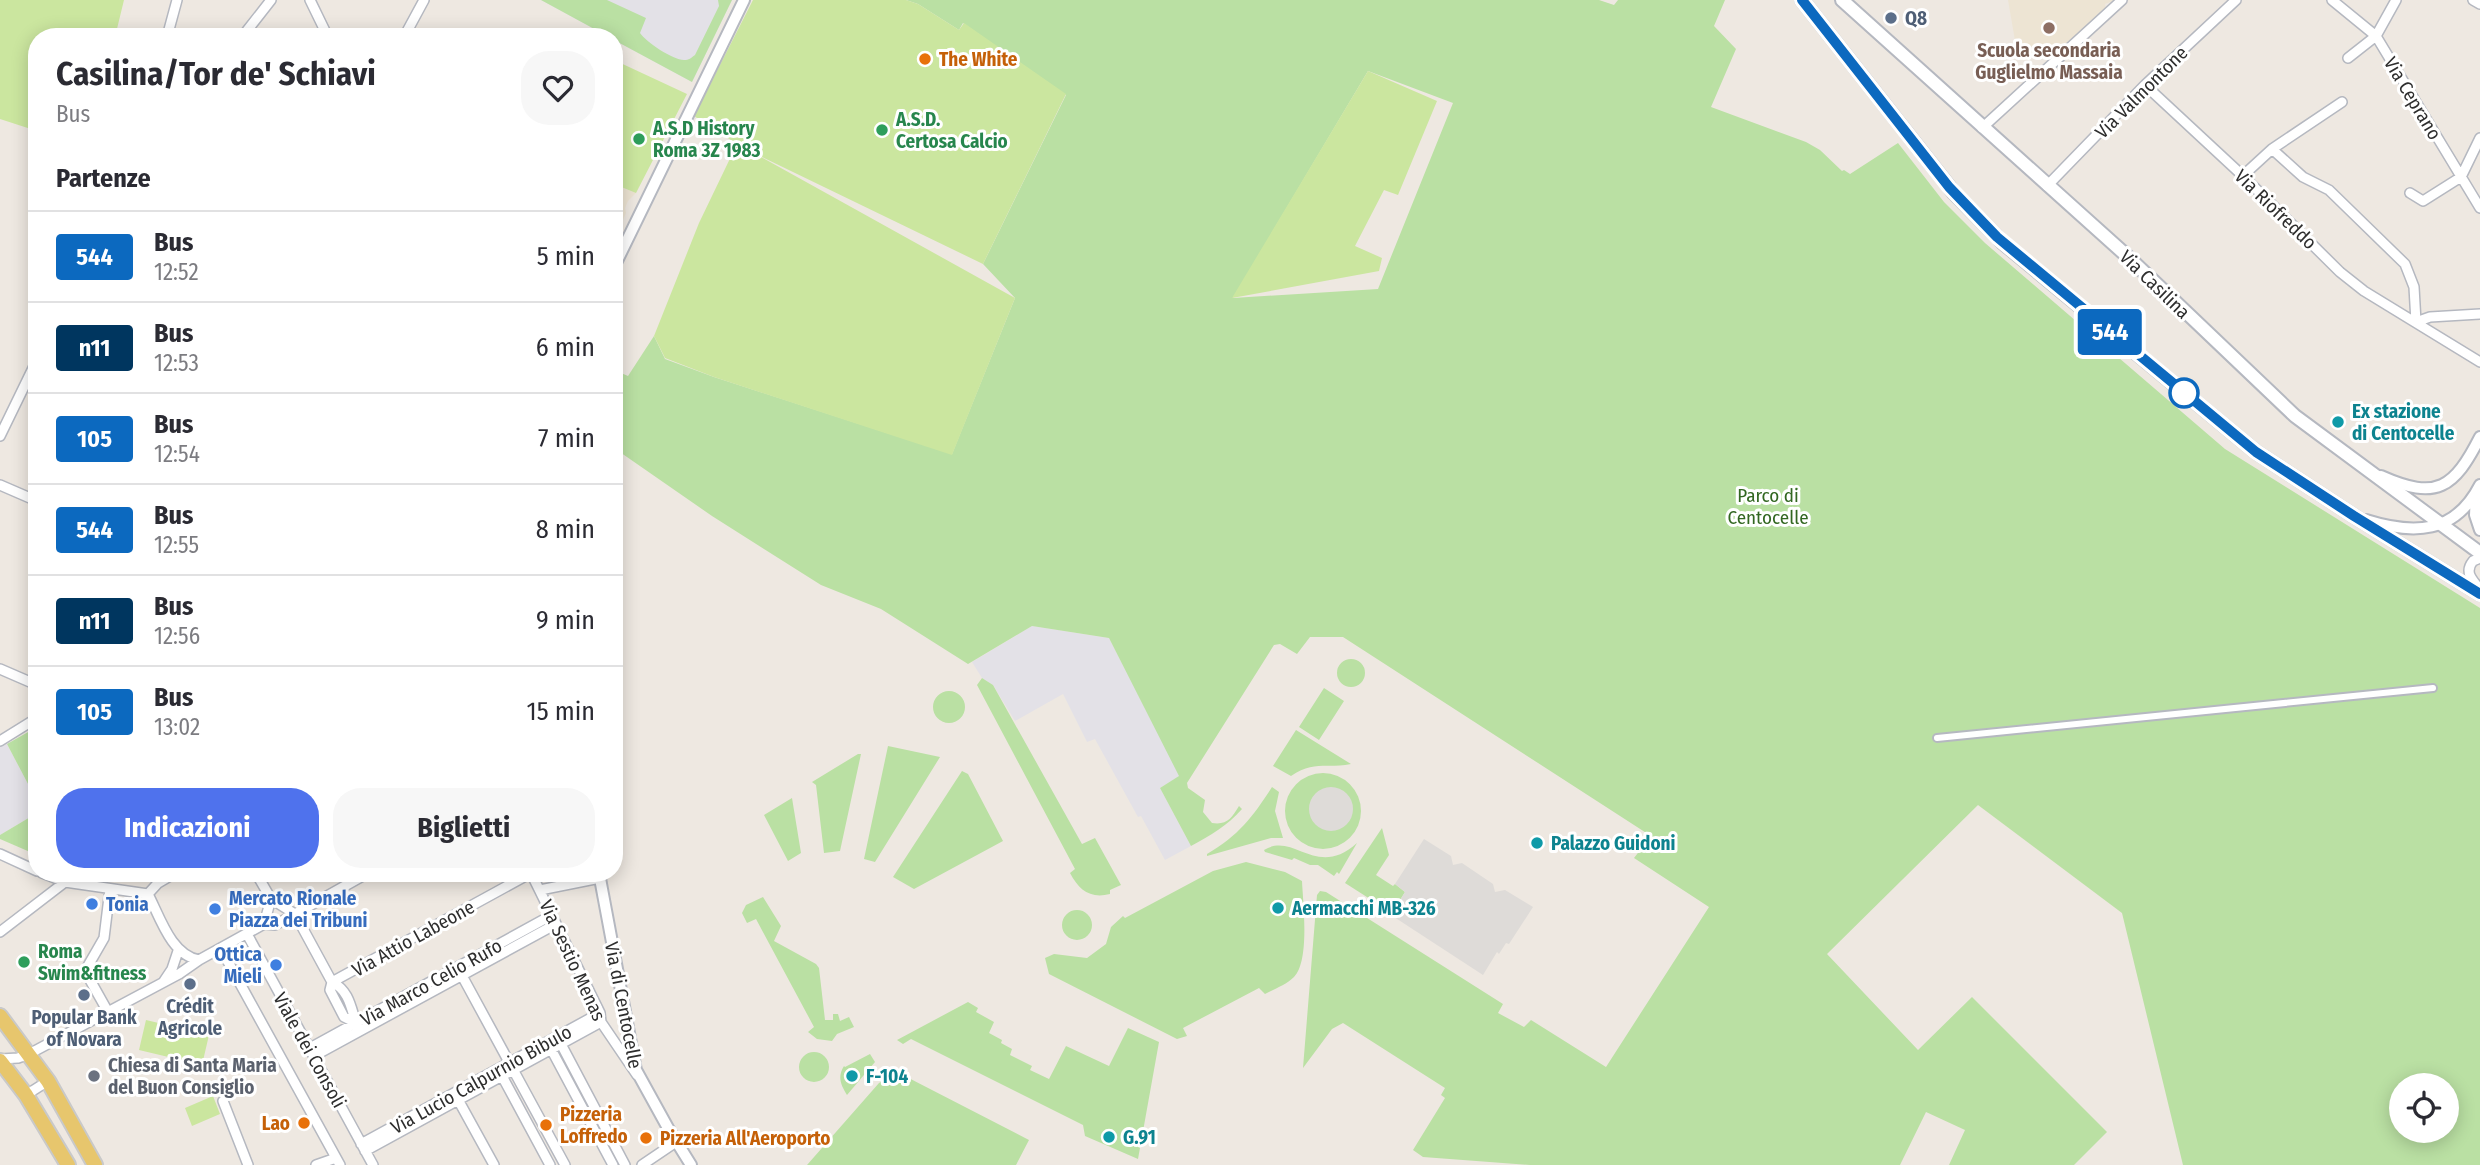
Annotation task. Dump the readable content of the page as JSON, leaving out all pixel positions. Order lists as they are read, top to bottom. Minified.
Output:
{"streets":{"main road":["Via Casilina"],"street":["Via Valmontone","Via Ceprano","Via Riofreddo","Via Attio Labeone","Via Sestio Menas","Via Marco Celio Rufo","Via di Centocelle","Viale dei Consoli","Via Lucio Calpurnio Bibulo"]},"crossings":[["Via Valmontone","Via Riofreddo"],["Via Valmontone","Via Casilina"],["Via Sestio Menas","Via Marco Celio Rufo"],["Via Sestio Menas","Via di Centocelle"],["Via Sestio Menas","Via Lucio Calpurnio Bibulo"],["Via Marco Celio Rufo","Viale dei Consoli"],["Viale dei Consoli","Via Lucio Calpurnio Bibulo"]],"parks":["Parco di Centocelle"],"places":["Q8","Scuola secondaria Guglielmo Massaia","The White","A.S.D. Certosa Calcio","A.S.D History Roma 3Z 1983","Ex stazione di Centocelle","Palazzo Guidoni","Tonia","Aermacchi MB-326","Mercato Rionale Piazza dei Tribuni","Roma Swim&fitness","Ottica Mieli","Crédit Agricole","Popular Bank of Novara","Chiesa di Santa Maria del Buon Consiglio","F-104","Lao","Pizzeria Loffredo","G.91","Pizzeria All'Aeroporto"],"lines":["bus line 544"],"page":{"on_map":"544","heading":[["Casilina/Tor de' Schiavi","Bus"],"Partenze"],"list":[{"mark":"544","name":"Bus","note":"12:52","value":"5 min"},{"mark":"n11","name":"Bus","note":"12:53","value":"6 min"},{"mark":"105","name":"Bus","note":"12:54","value":"7 min"},{"mark":"544","name":"Bus","note":"12:55","value":"8 min"},{"mark":"n11","name":"Bus","note":"12:56","value":"9 min"},{"mark":"105","name":"Bus","note":"13:02","value":"15 min"}],"buttons":["Indicazioni","Biglietti"]}}
